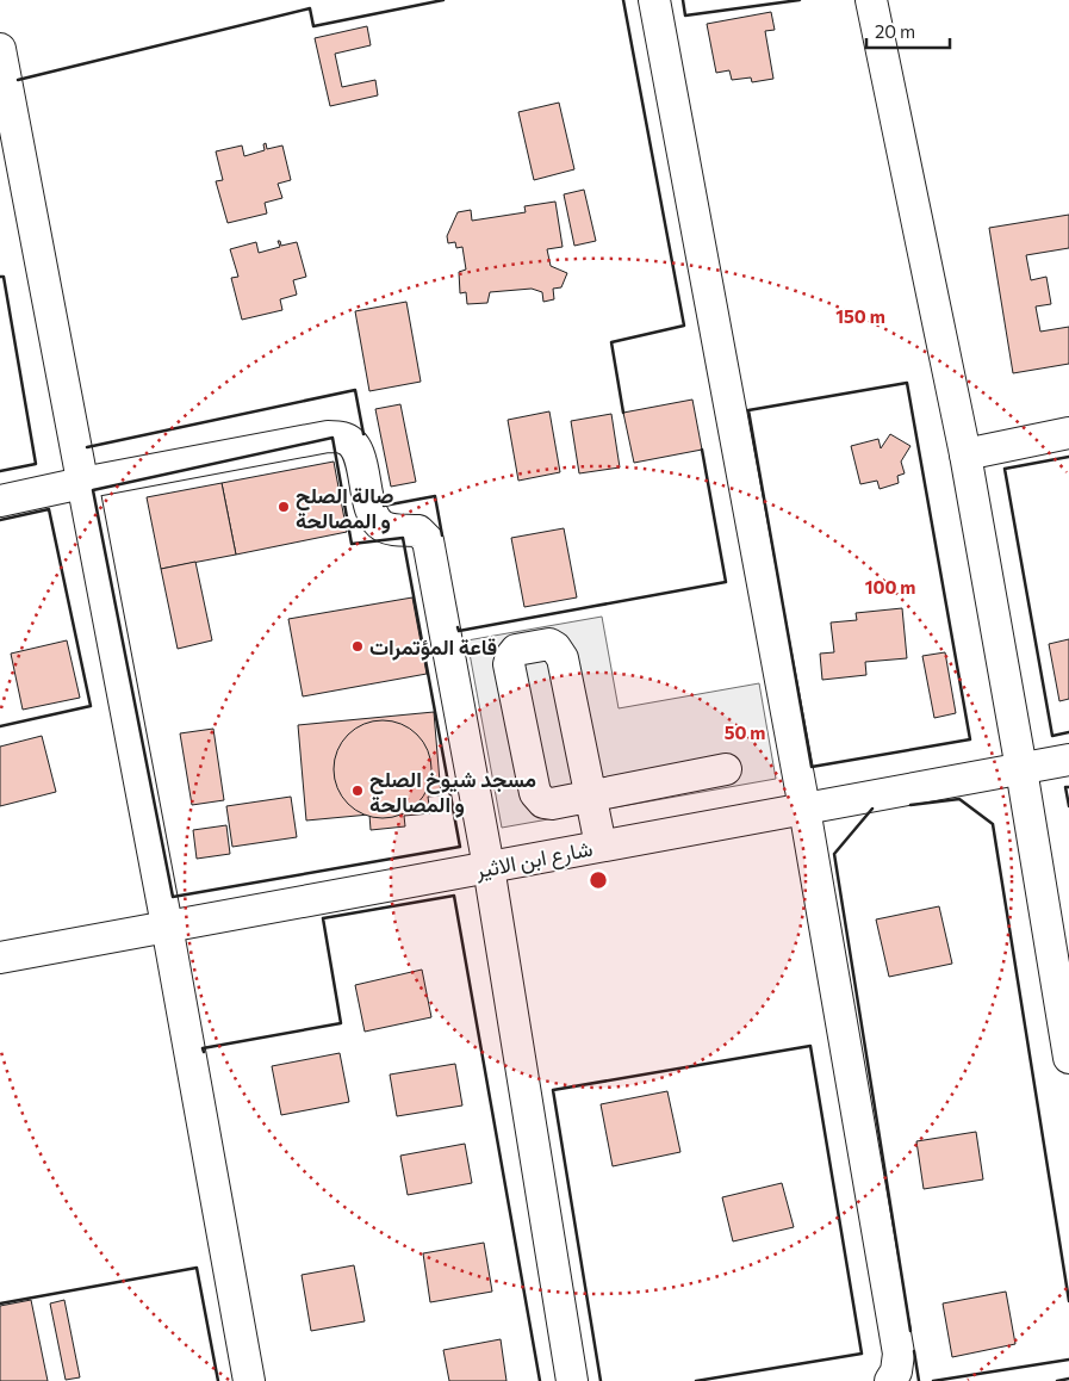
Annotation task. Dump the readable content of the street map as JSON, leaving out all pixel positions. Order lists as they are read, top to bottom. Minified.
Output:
{"streets":{"street":["شارع ابن الاثير"]},"places":["صالة الصلح و المصالحة","قاعة المؤتمرات","مسجد شيوخ الصلح و المصالحة"],"scale_bar":"20 m","rings":["150 m","100 m","50 m"]}
